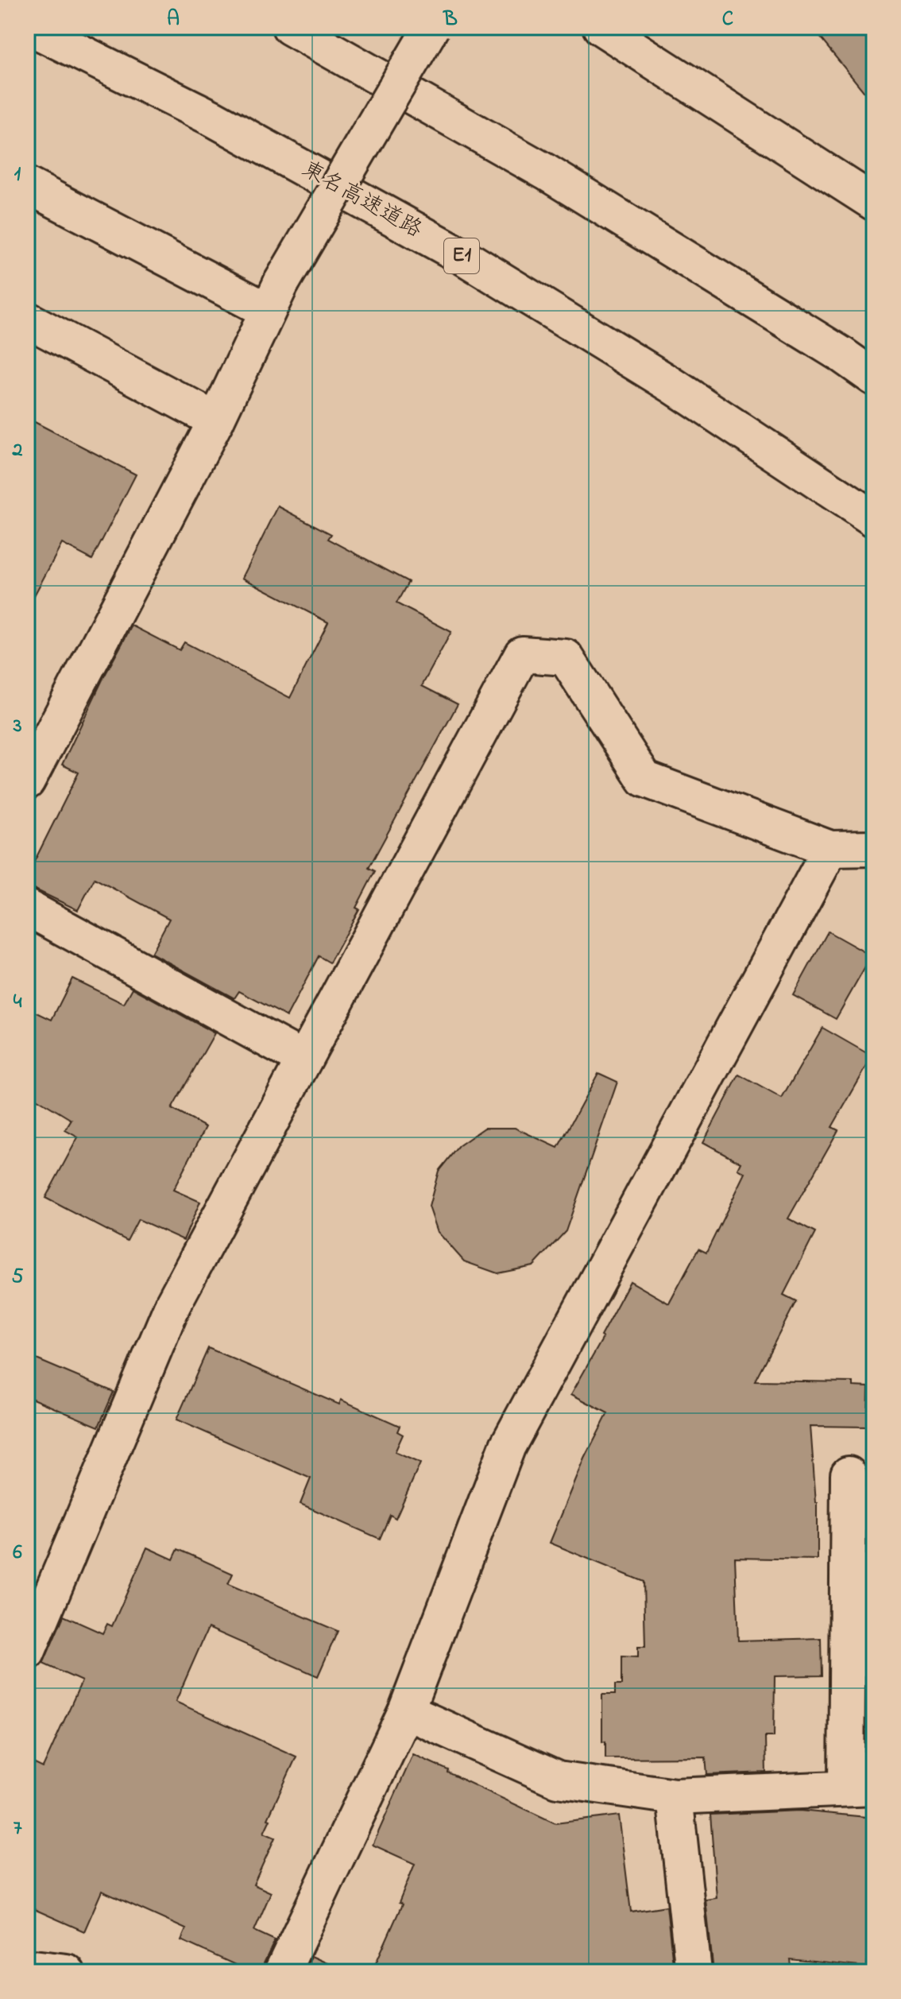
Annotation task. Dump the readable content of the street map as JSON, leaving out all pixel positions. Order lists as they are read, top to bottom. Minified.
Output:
{"streets":{"main road":["東名高速道路","E1"]},"grid":{"columns":["A","B","C"],"rows":["1","2","3","4","5","6","7"]}}
